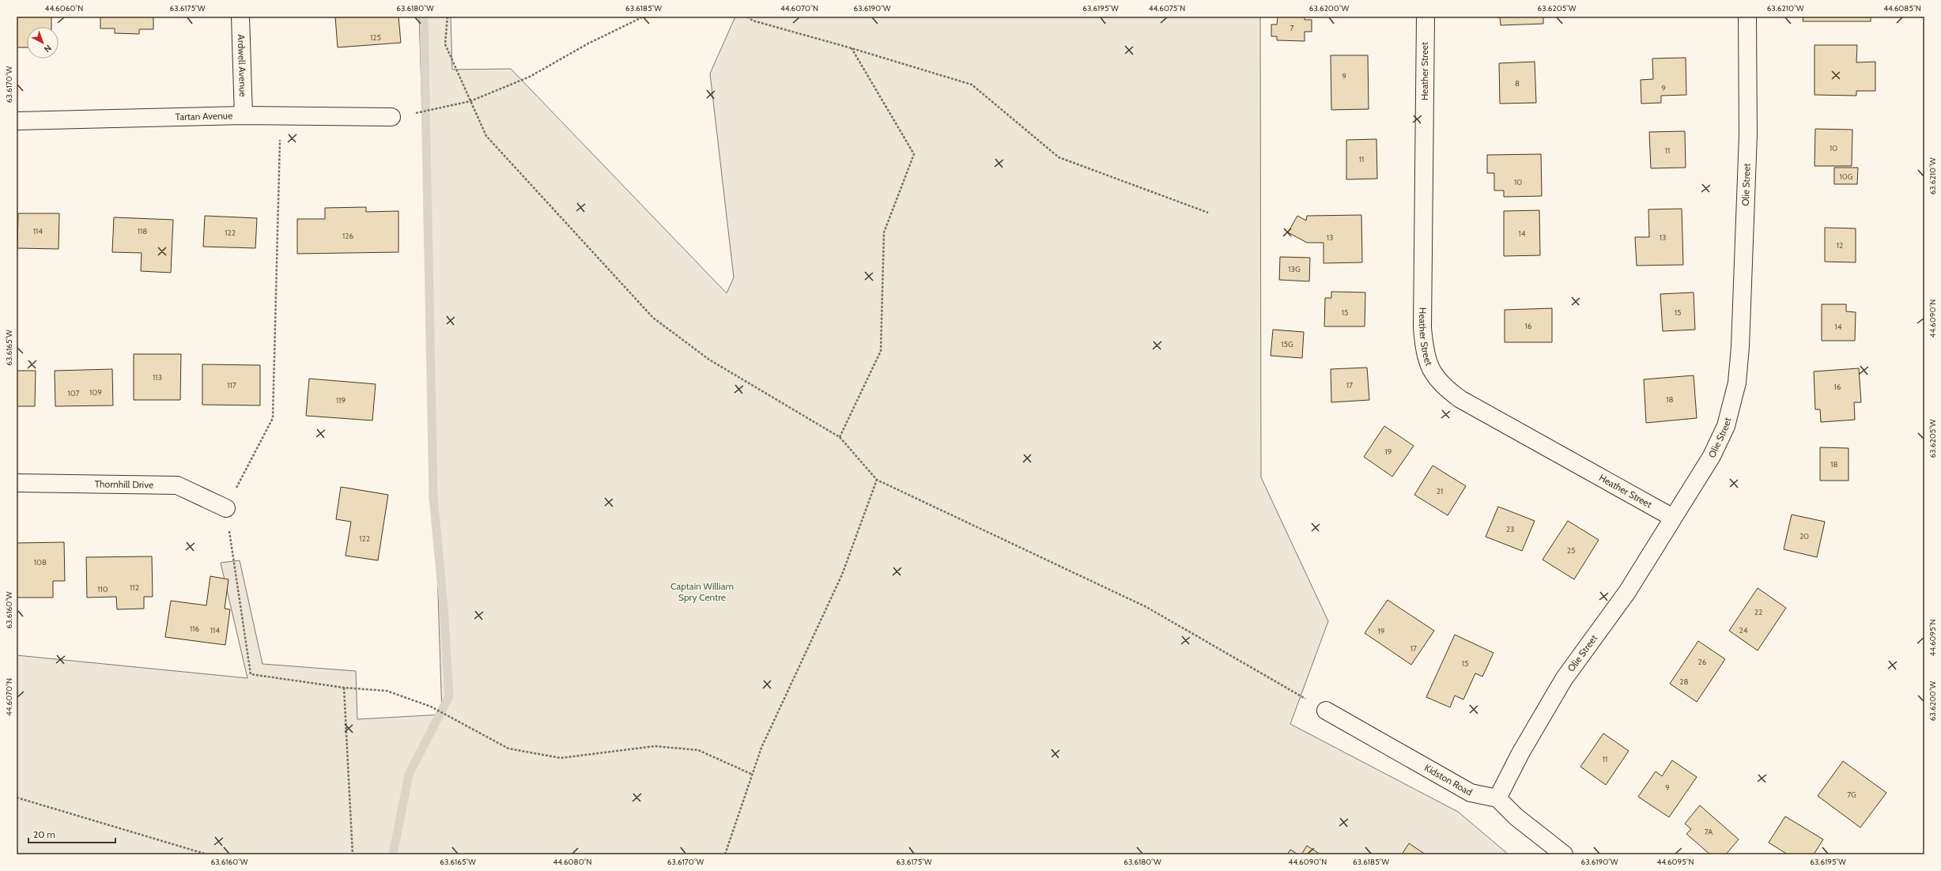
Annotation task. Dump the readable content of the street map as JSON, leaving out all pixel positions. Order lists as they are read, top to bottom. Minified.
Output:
{"streets":{"street":["Ardwell Avenue","Heather Street","Tartan Avenue","Olie Street","Thornhill Drive","Kidston Road"]},"crossings":[["Ardwell Avenue","Tartan Avenue"],["Heather Street","Olie Street"],["Olie Street","Kidston Road"]],"parks":["Captain William Spry Centre"],"house_numbers":["7","125","9","8","9","10","11","11","10G","10","114","118","122","14","126","13","13","12","13G","15","15","16","14","15G","113","117","17","16","109","107","18","119","19","18","21","23","20","122","25","108","112","110","22","116","114","24","19","17","26","15","28","11","9","7G","7A"],"scale_bar":"20 m","north":"bottom right","coordinates":["44.6060°N","63.6175°W","63.6180°W","63.6185°W","44.6070°N","63.6190°W","63.6195°W","44.6075°N","63.6200°W","63.6205°W","63.6210°W","44.6085°N","63.6170°W","44.6090°N","63.6165°W","63.6160°W","44.6095°N","44.6080°N"]}
